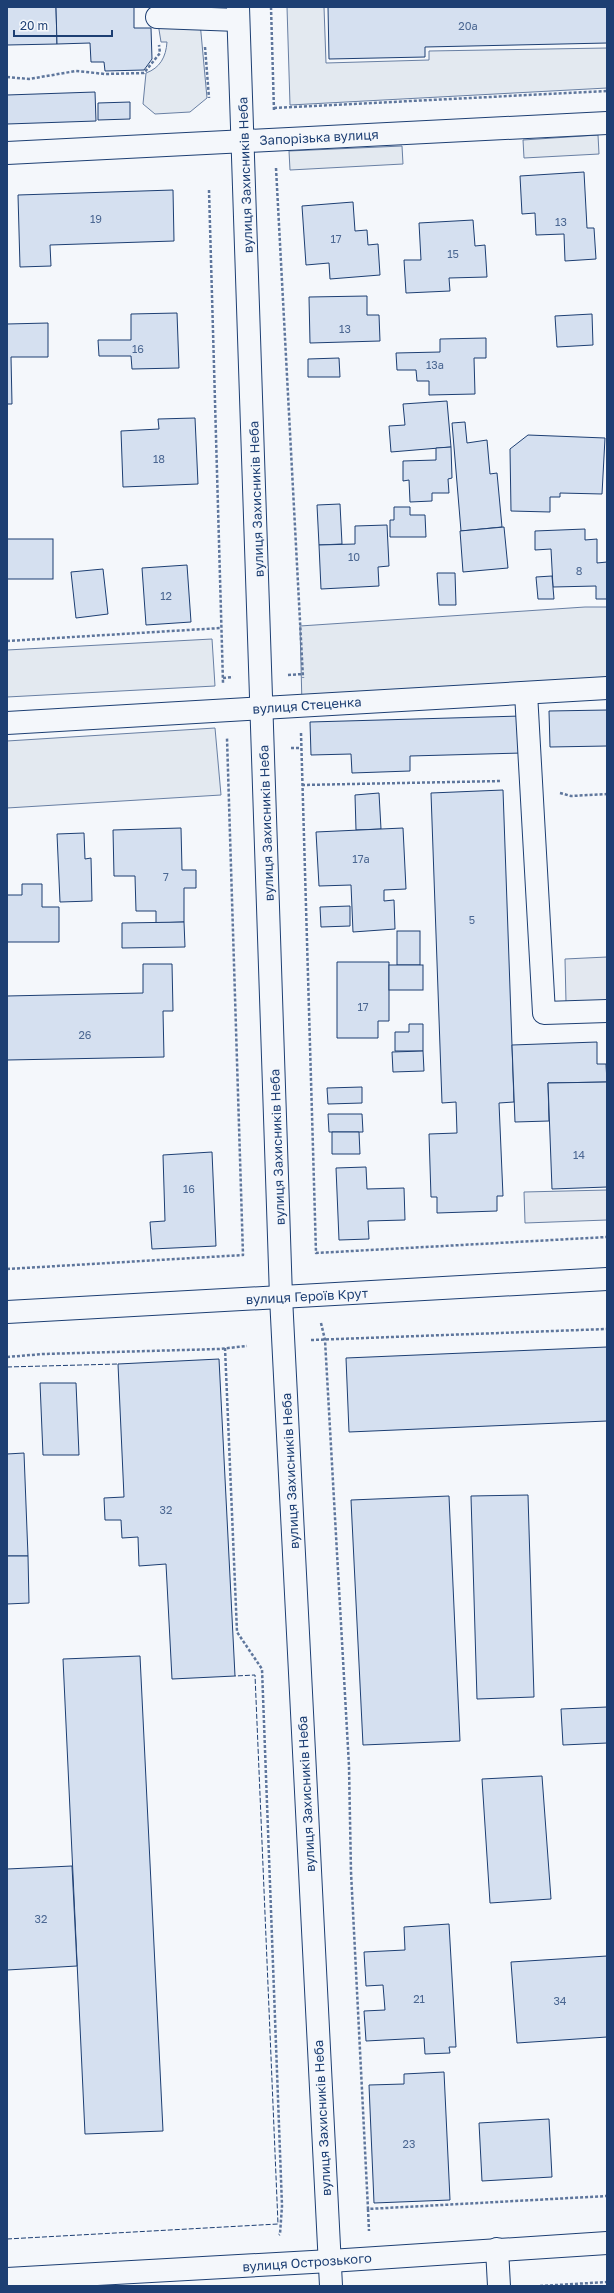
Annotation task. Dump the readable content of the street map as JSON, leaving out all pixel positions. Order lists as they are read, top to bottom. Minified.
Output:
{"streets":{"street":["Запорізька вулиця","вулиця Захисників Неба","вулиця Стеценка","вулиця Героїв Крут","вулиця Острозького"]},"crossings":[["Запорізька вулиця","вулиця Захисників Неба"],["вулиця Захисників Неба","вулиця Стеценка"],["вулиця Захисників Неба","вулиця Героїв Крут"],["вулиця Захисників Неба","вулиця Острозького"]],"house_numbers":["20а","19","13","17","15","13","16","13а","18","10","8","12","17а","7","5","17","26","14","16","32","32","21","34","23"],"scale_bar":"20 m"}
